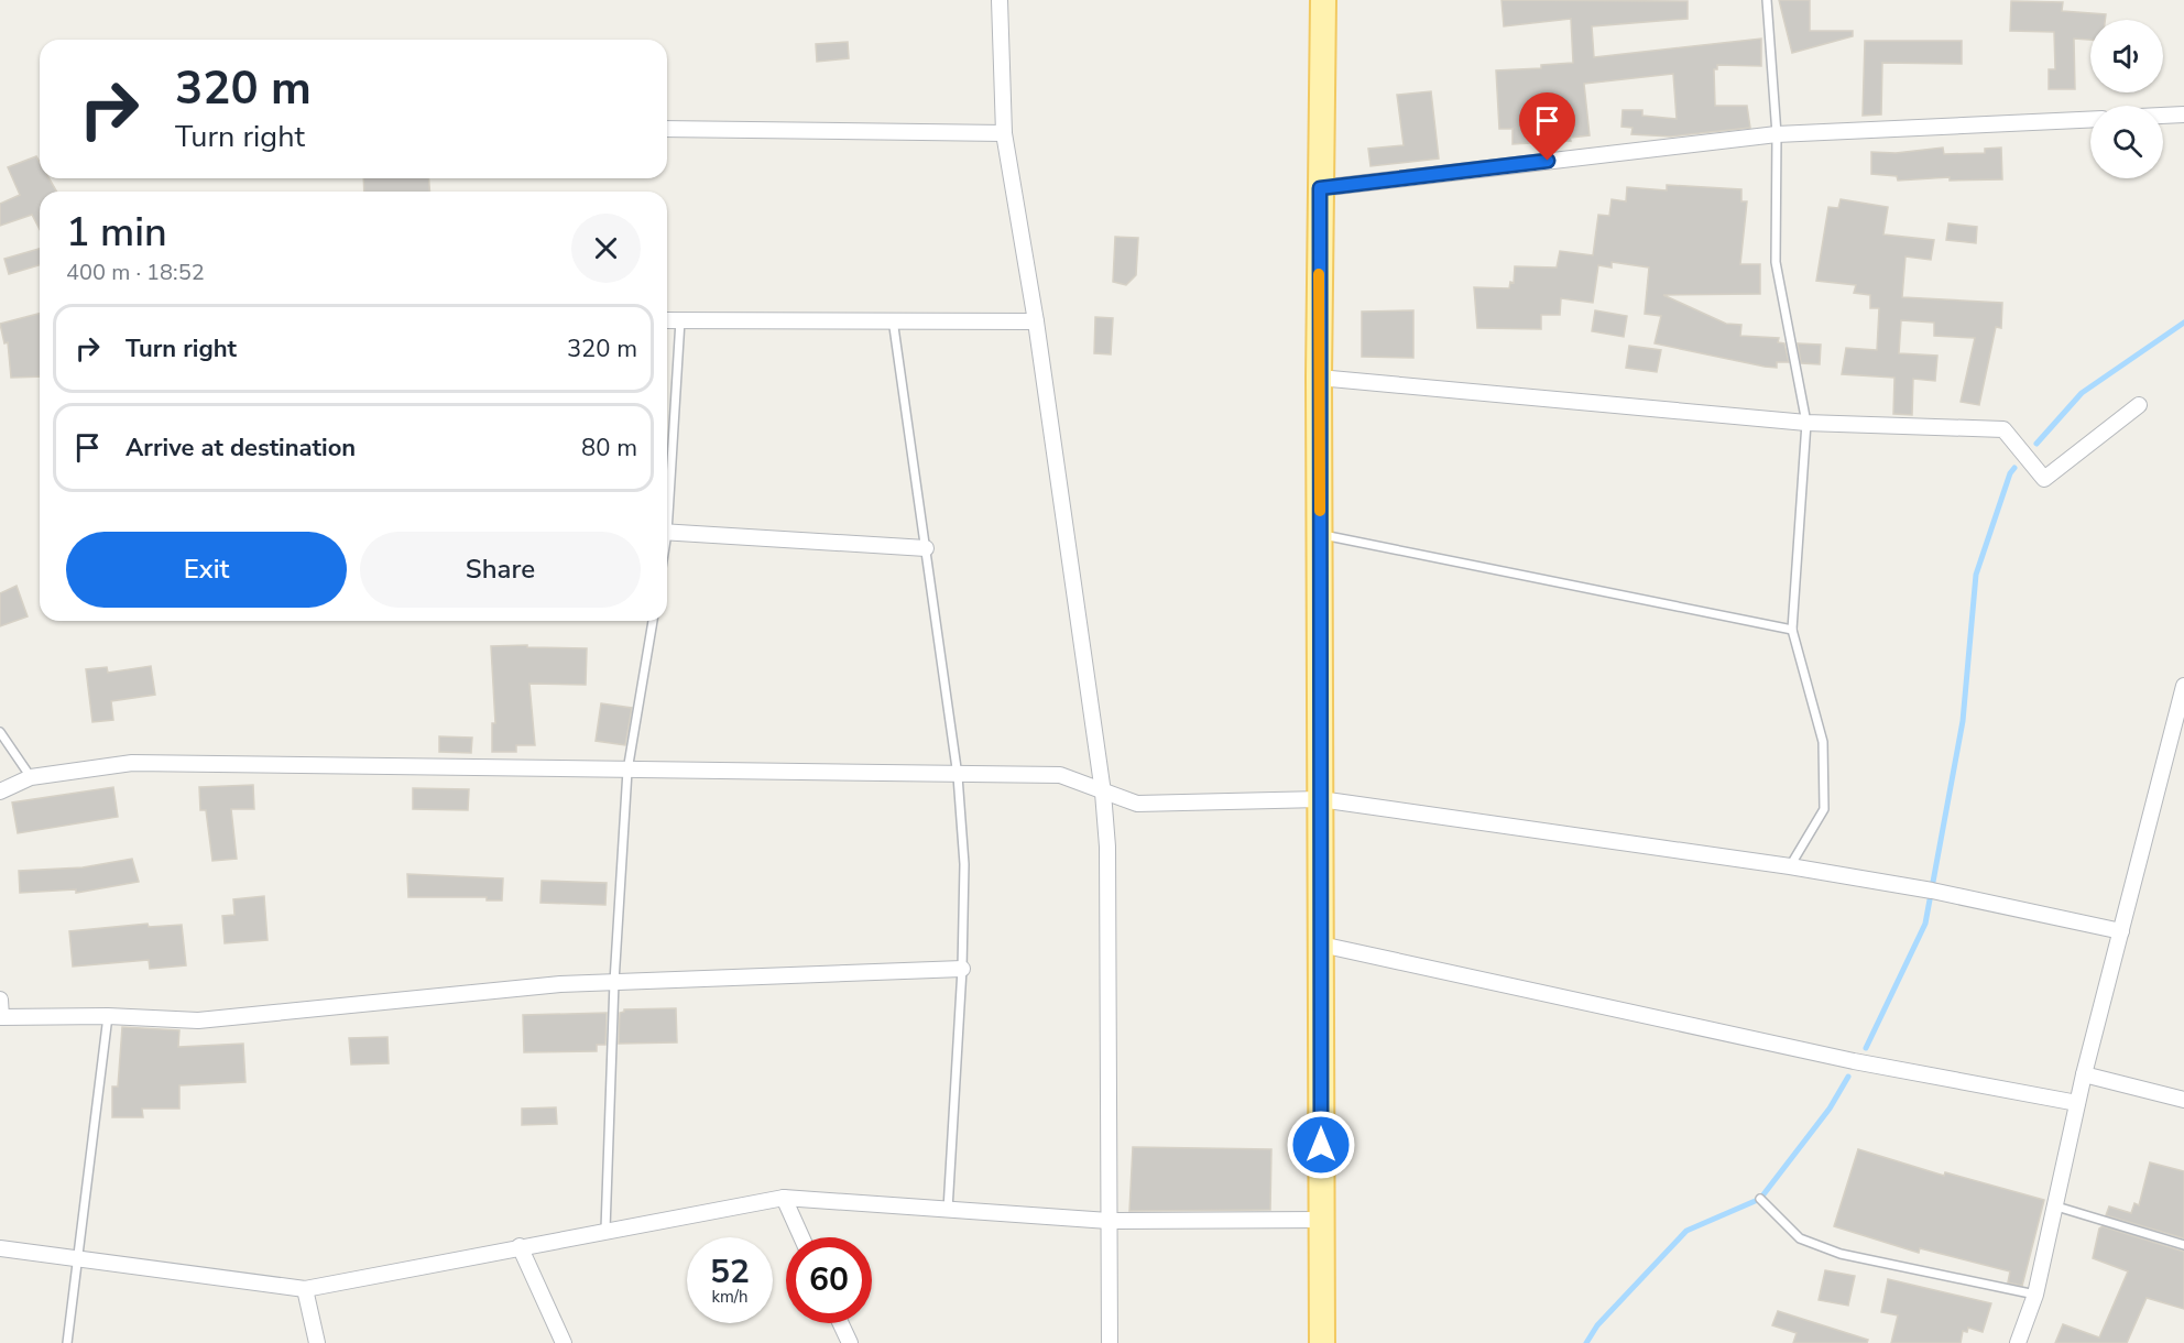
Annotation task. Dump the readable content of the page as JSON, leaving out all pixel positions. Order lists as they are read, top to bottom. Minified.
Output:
{"page":{"turn":["320 m","Turn right"],"heading":["1 min","400 m · 18:52"],"list":[{"name":"Turn right","value":"320 m"},{"name":"Arrive at destination","value":"80 m"}],"buttons":["Exit","Share"],"speed":"52 km/h","limit":"60"}}
